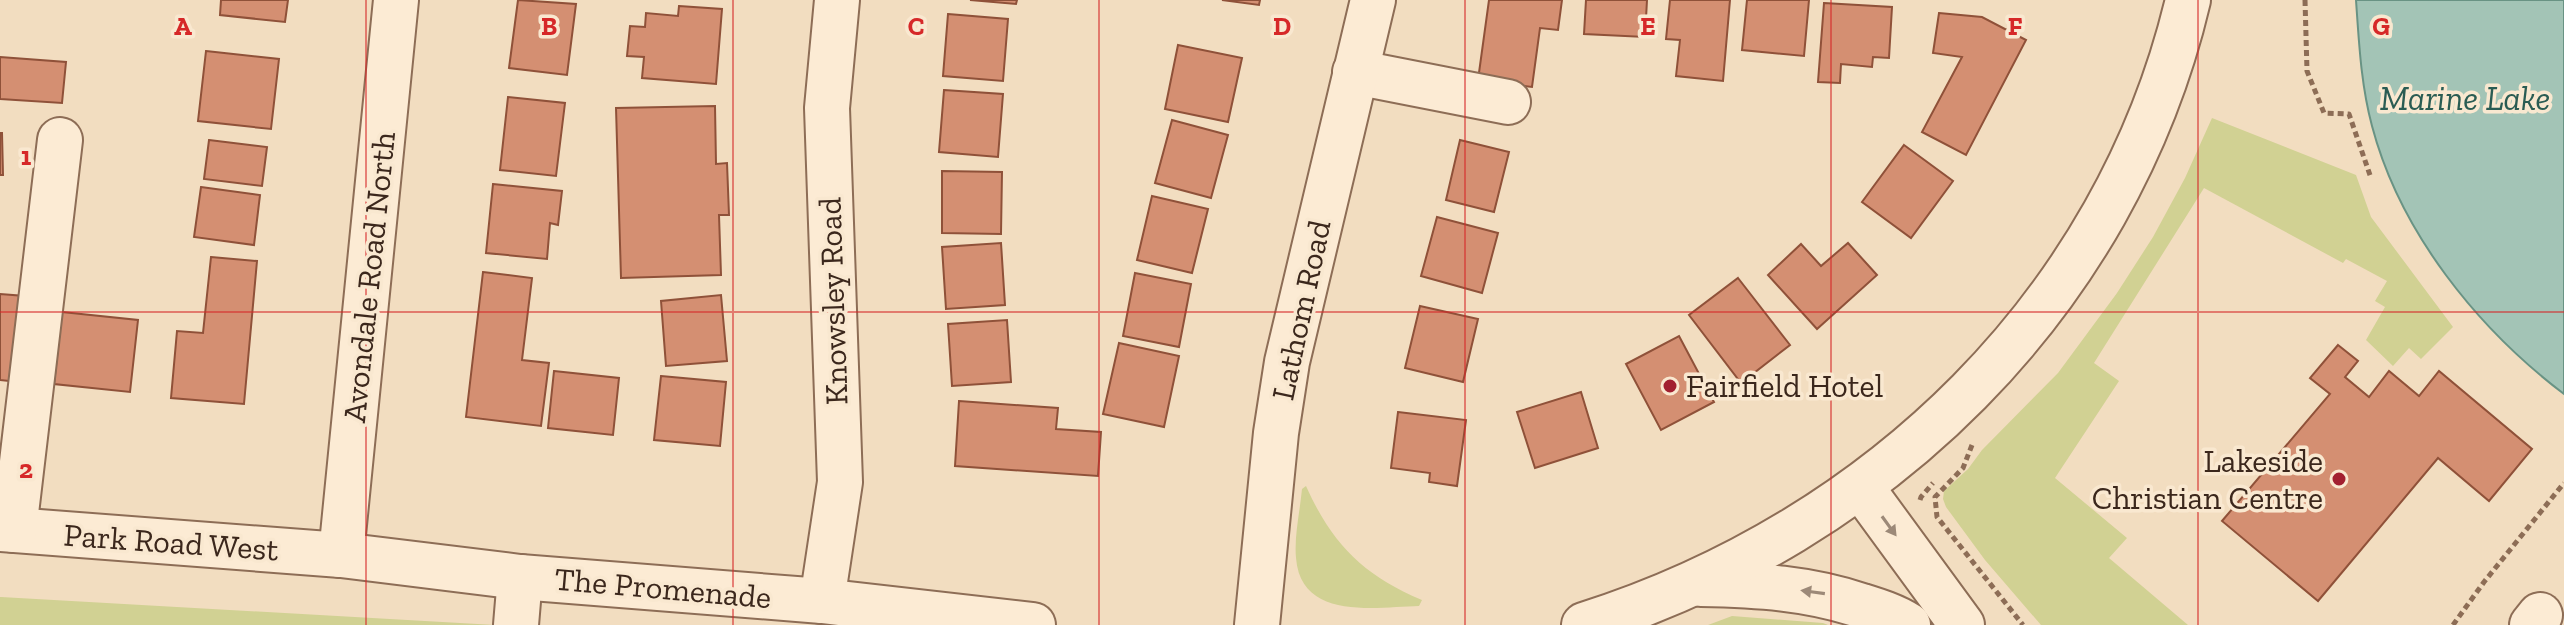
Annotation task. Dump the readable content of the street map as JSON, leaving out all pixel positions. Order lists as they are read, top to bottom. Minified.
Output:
{"streets":{"street":["Avondale Road North","Knowsley Road","Lathom Road","Park Road West","The Promenade"]},"crossings":[["Avondale Road North","Park Road West"],["Avondale Road North","The Promenade"],["Knowsley Road","The Promenade"],["Park Road West","The Promenade"]],"water":["Marine Lake"],"places":["Fairfield Hotel","Lakeside Christian Centre"],"grid":{"columns":["A","B","C","D","E","F","G"],"rows":["1","2"]}}
